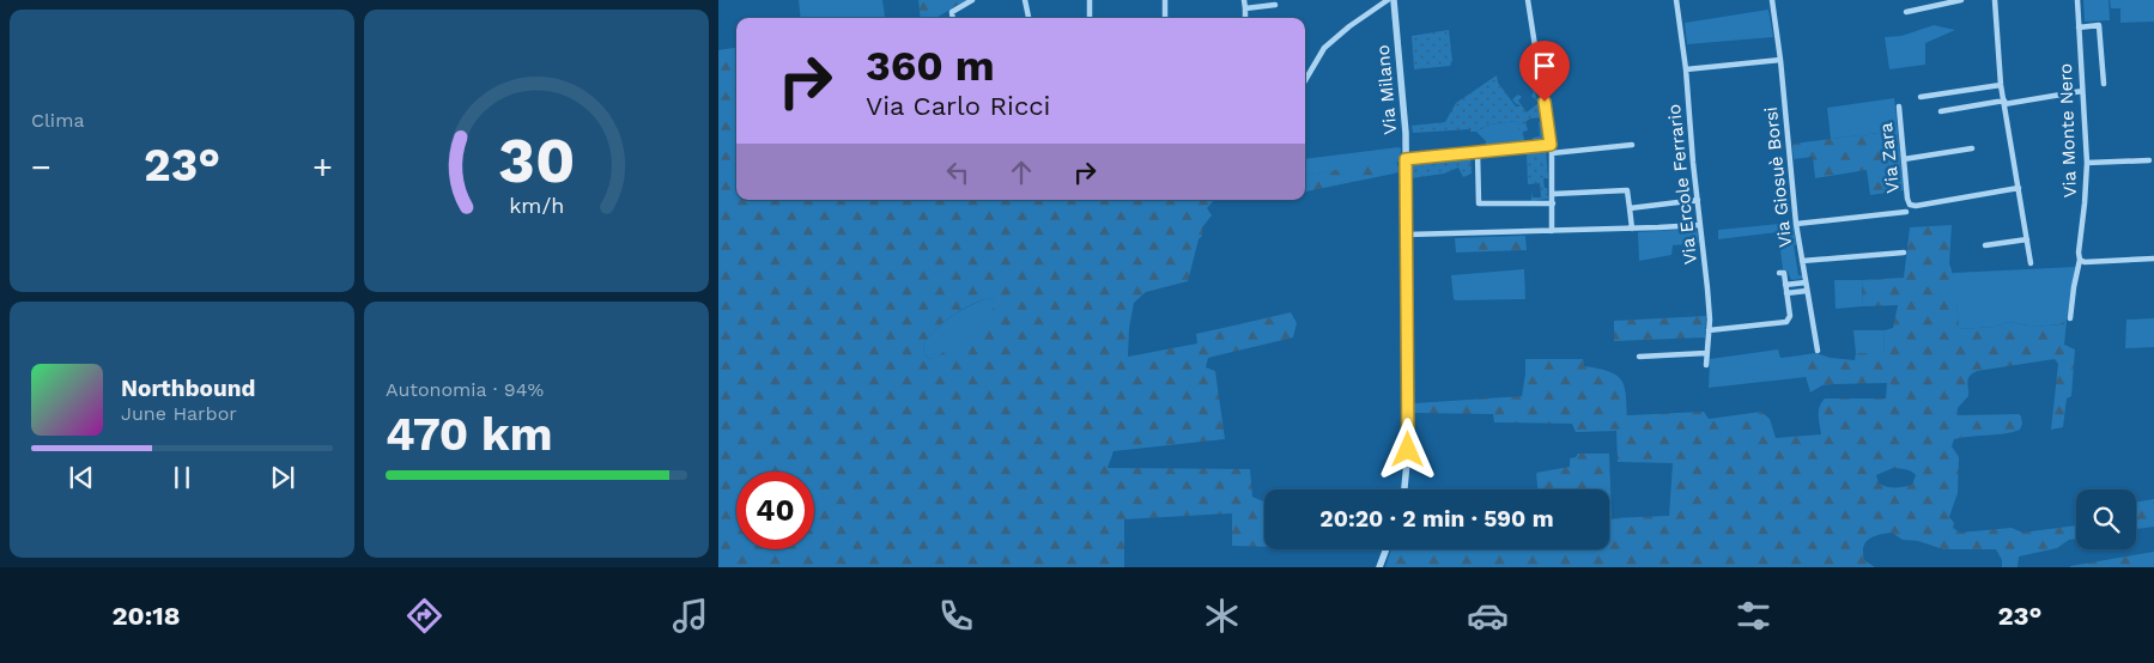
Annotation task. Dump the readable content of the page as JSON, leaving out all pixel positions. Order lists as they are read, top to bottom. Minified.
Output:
{"streets":{"street":["Via Milano","Via Monte Nero","Via Zara","Via Giosuè Borsi","Via Ercole Ferrario"]},"page":{"tile":["Clima",["Autonomia · 94%","470 km"]],"turn":["360 m","Via Carlo Ricci"],"heat":["−","23°","+"],"song":["Northbound","June Harbor"],"limit":"40","trip":"20:20 · 2 min · 590 m","tabs":["20:18","23°"],"gauge":["30","km/h"]}}
